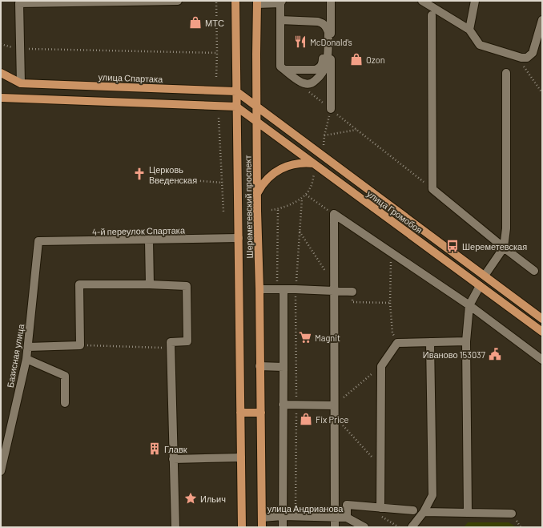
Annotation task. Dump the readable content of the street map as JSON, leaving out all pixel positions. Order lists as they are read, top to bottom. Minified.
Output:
{"streets":{"main road":["улица Спартака","Шереметевский проспект","улица Громобоя"],"street":["4-й переулок Спартака","Базисная улица","улица Андрианова"]},"crossings":[["улица Спартака","Шереметевский проспект"],["Шереметевский проспект","улица Громобоя"],["Шереметевский проспект","4-й переулок Спартака"],["Шереметевский проспект","улица Андрианова"],["4-й переулок Спартака","Базисная улица"]],"places":{"shop":["МТС","Ozon","Fix Price"],"restaurant":["McDonald's"],"church":["Церковь Введенская"],"bus stop":["Шереметевская"],"supermarket":["Magnit"],"public building":["Иваново 153037"],"building":["Главк"],"place":["Ильич"]}}
